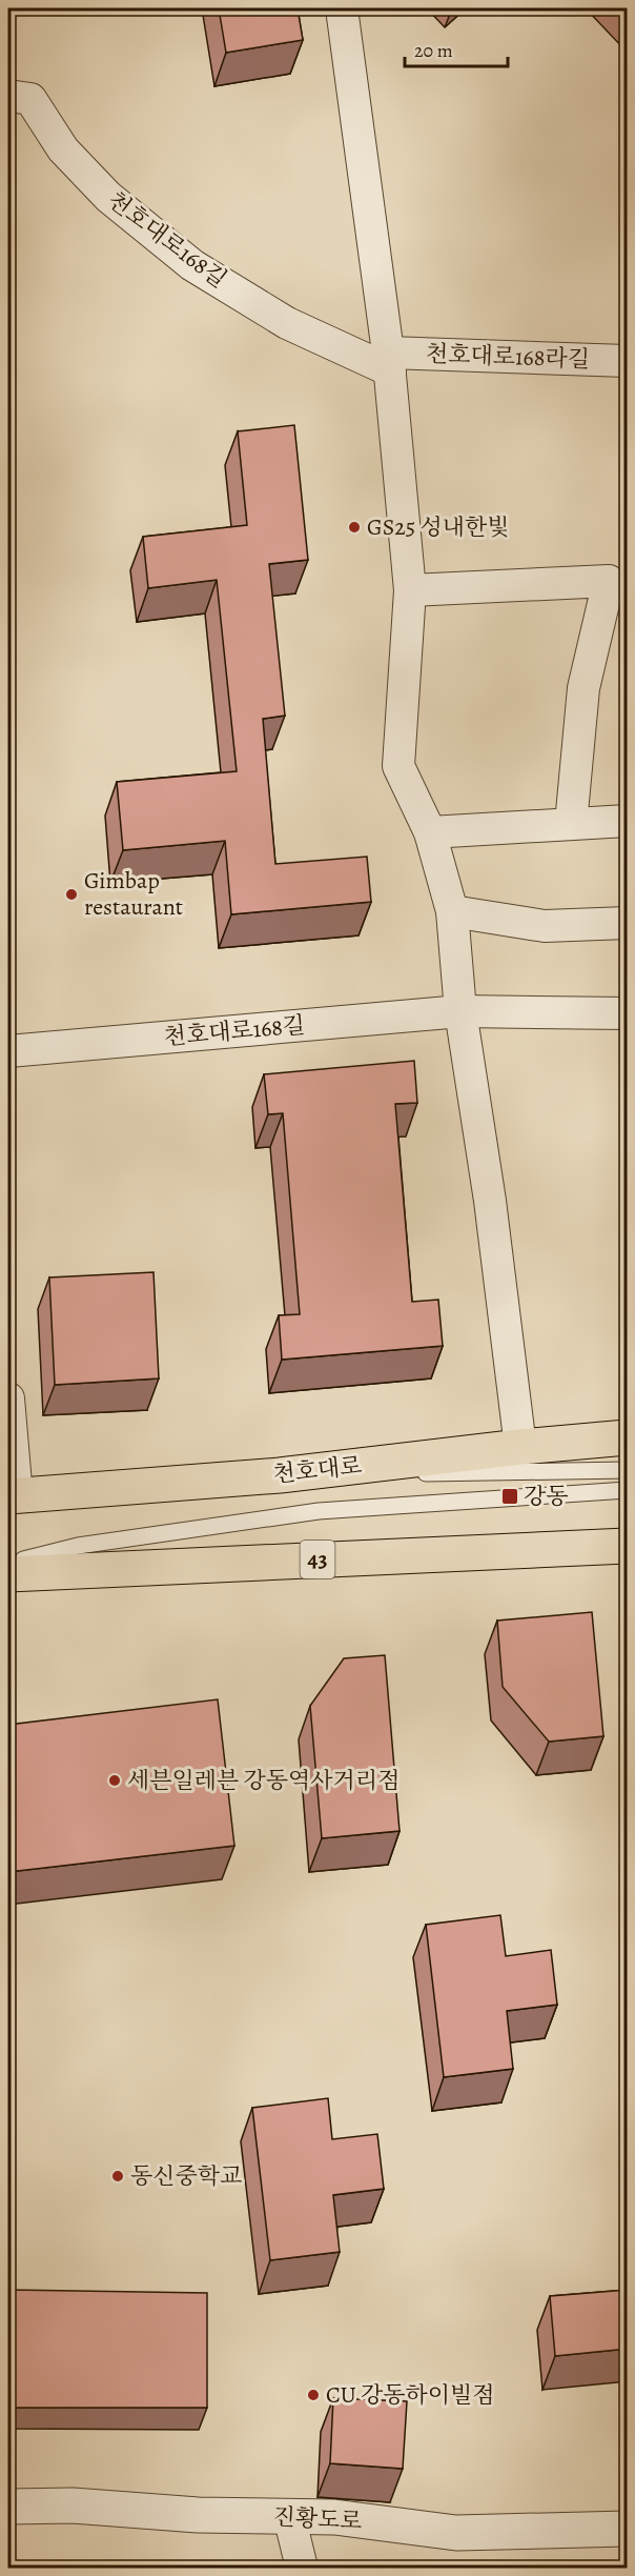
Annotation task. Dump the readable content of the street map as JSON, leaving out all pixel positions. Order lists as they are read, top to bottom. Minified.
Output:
{"streets":{"main road":["천호대로","43"],"street":["천호대로168길","천호대로168라길","진황도로"]},"crossings":[["천호대로168길","천호대로168라길"]],"places":{"other":["GS25 성내한빛","Gimbap restaurant","세븐일레븐 강동역사거리점","동신중학교","CU 강동하이빌점"],"transit":["강동"]},"scale_bar":"20 m"}
